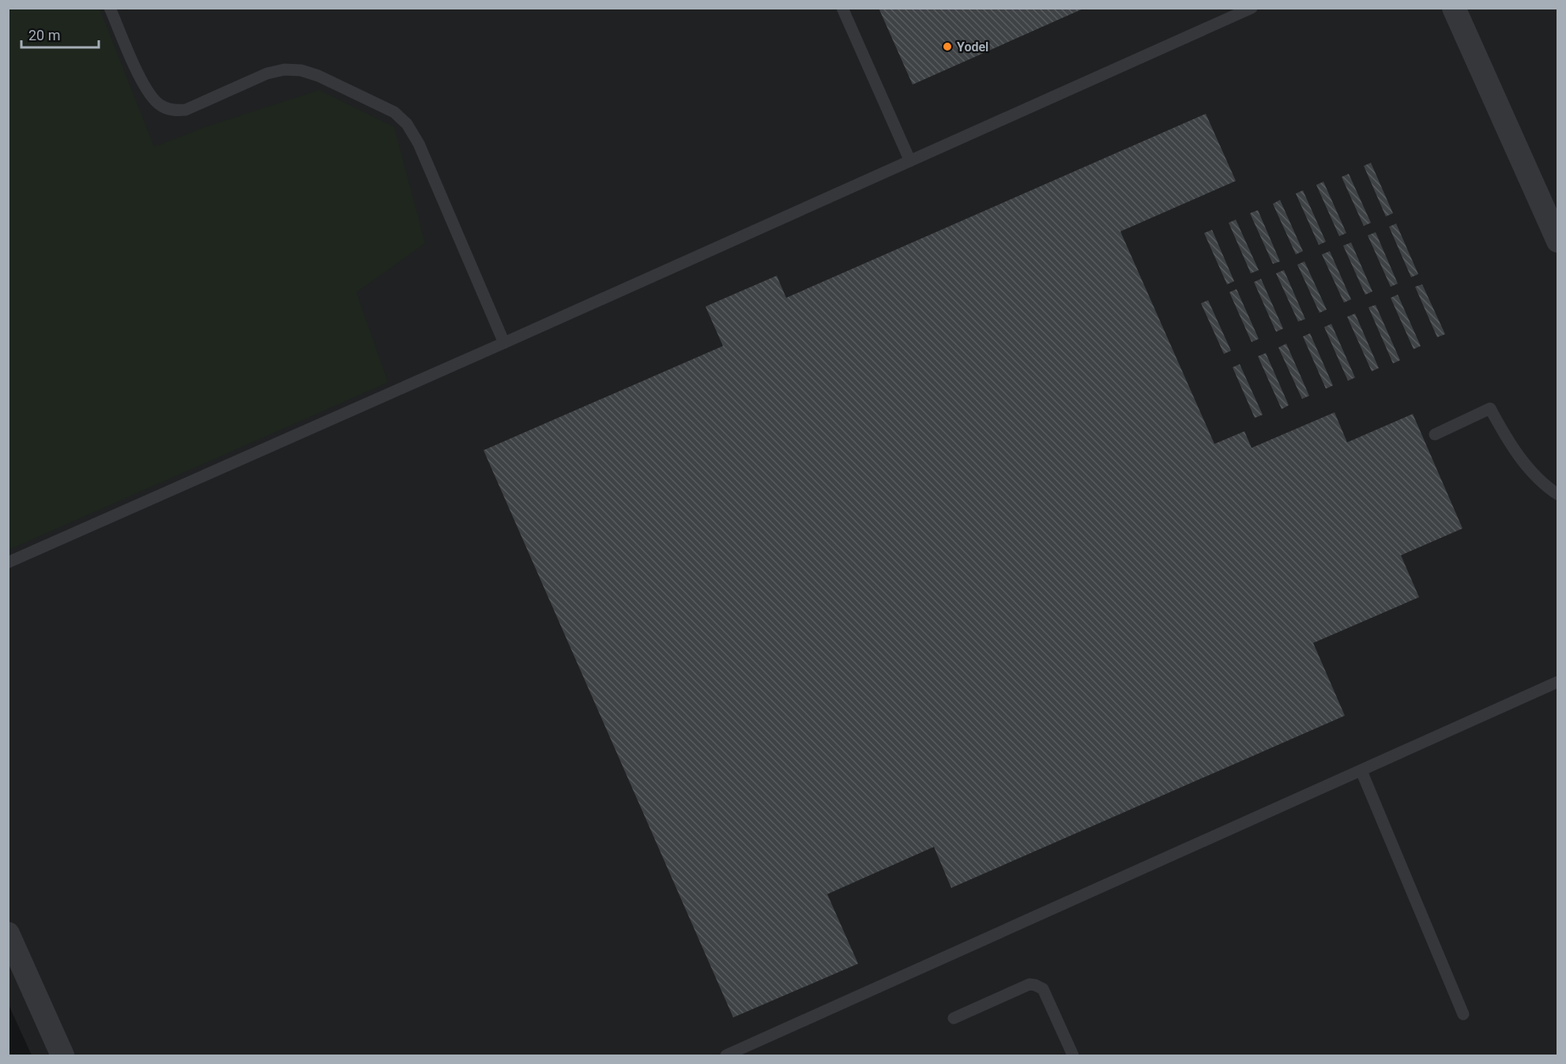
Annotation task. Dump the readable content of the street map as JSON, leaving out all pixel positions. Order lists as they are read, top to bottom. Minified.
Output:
{"places":["Yodel"],"scale_bar":"20 m"}
